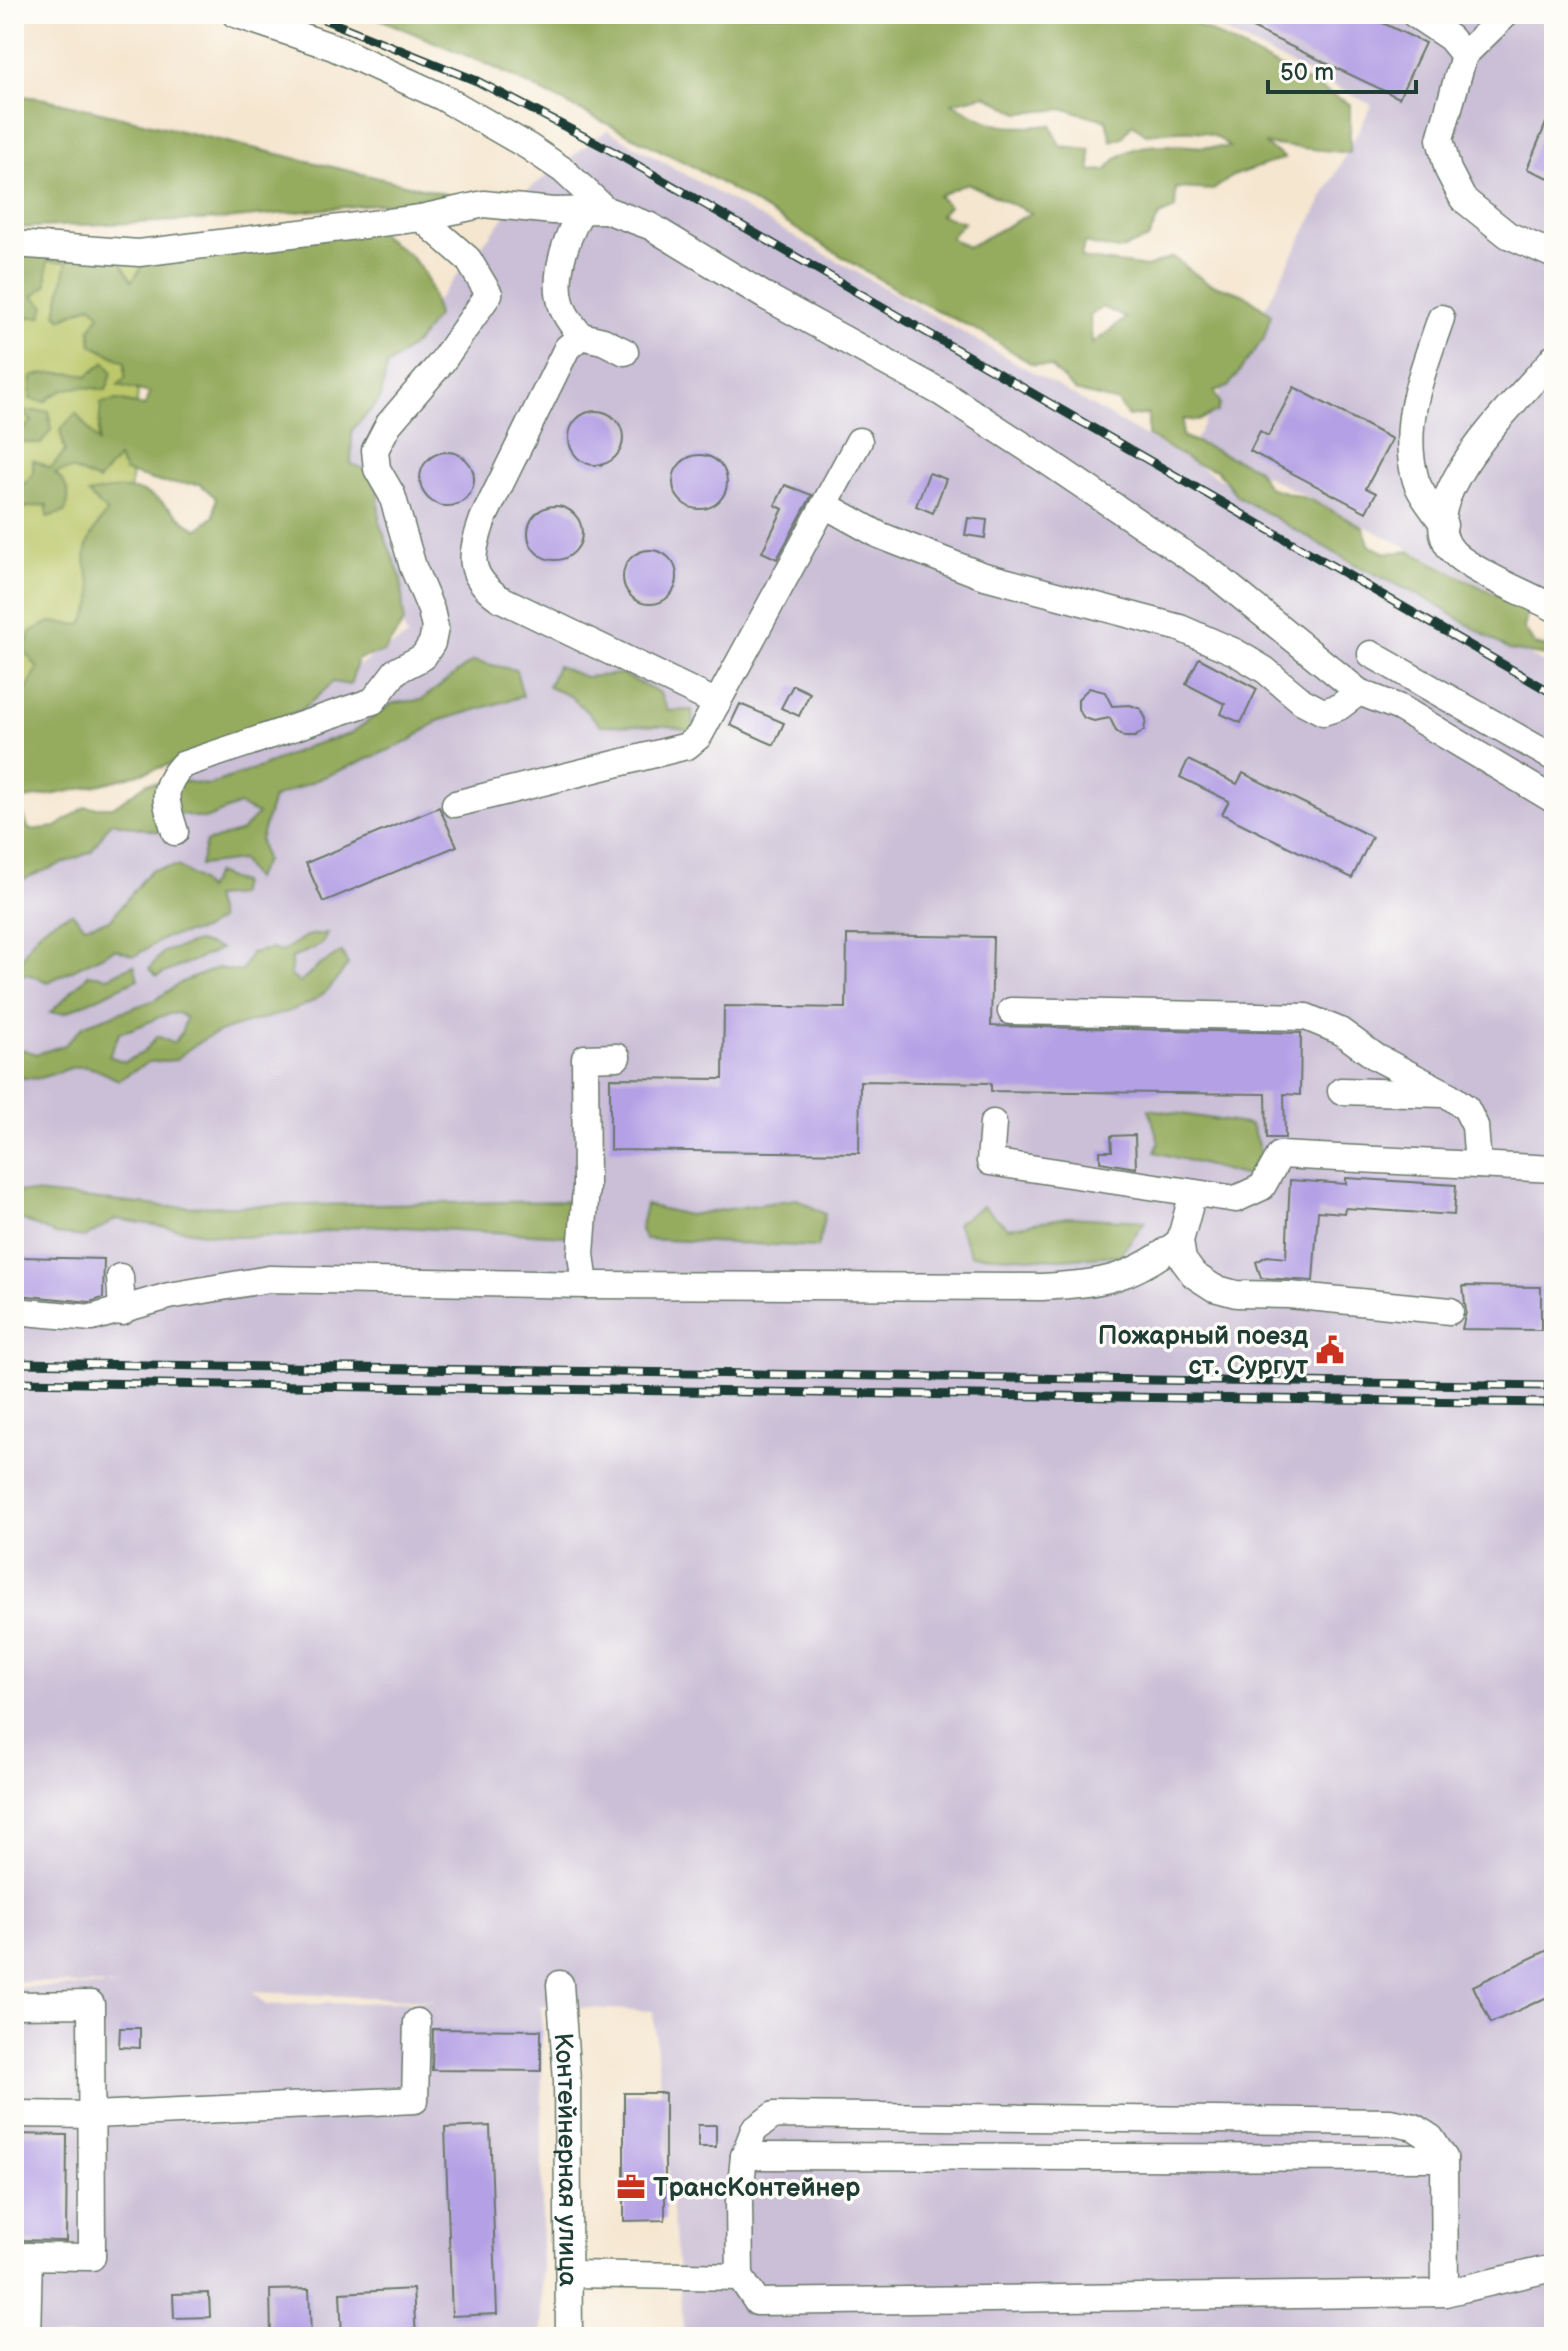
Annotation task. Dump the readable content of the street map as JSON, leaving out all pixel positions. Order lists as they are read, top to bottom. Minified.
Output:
{"streets":{"street":["Контейнерная улица"]},"places":{"public building":["Пожарный поезд ст. Сургут"],"office":["ТрансКонтейнер"]},"scale_bar":"50 m"}
